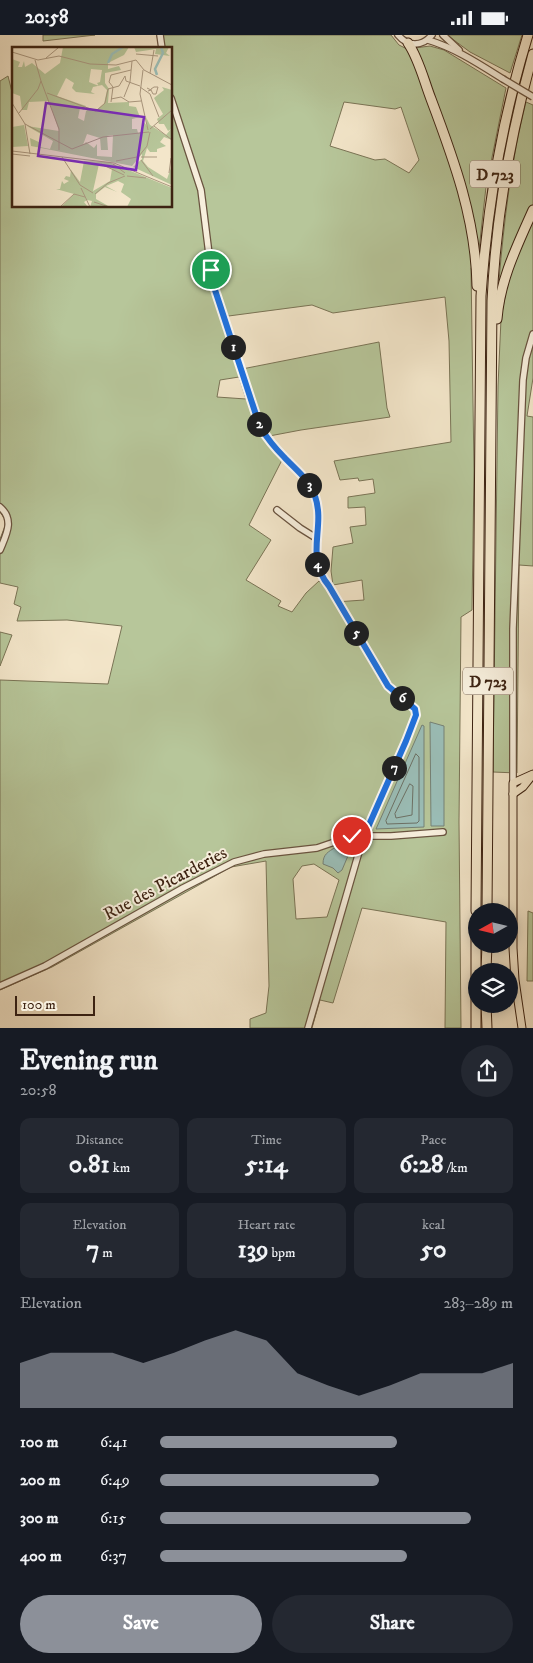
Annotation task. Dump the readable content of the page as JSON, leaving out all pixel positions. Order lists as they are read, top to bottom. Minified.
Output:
{"streets":{"highway":["D 723"],"street":["Rue des Picarderies"]},"scale_bar":"100 m","north":"left","page":{"status":"20:58","pins":["1","2","3","4","5","6","7"],"scale":"100 m","heading":["Evening run","20:58"],"stats":[["Distance","0.81 km"],["Time","5:14"],["Pace","6:28 /km"],["Elevation","7 m"],["Heart rate","139 bpm"],["kcal","50"]],"chart":["Elevation","283–289 m"],"list":[{"name":"100 m","note":"6:41"},{"name":"200 m","note":"6:49"},{"name":"300 m","note":"6:15"},{"name":"400 m","note":"6:37"}],"buttons":["Save","Share"]}}
